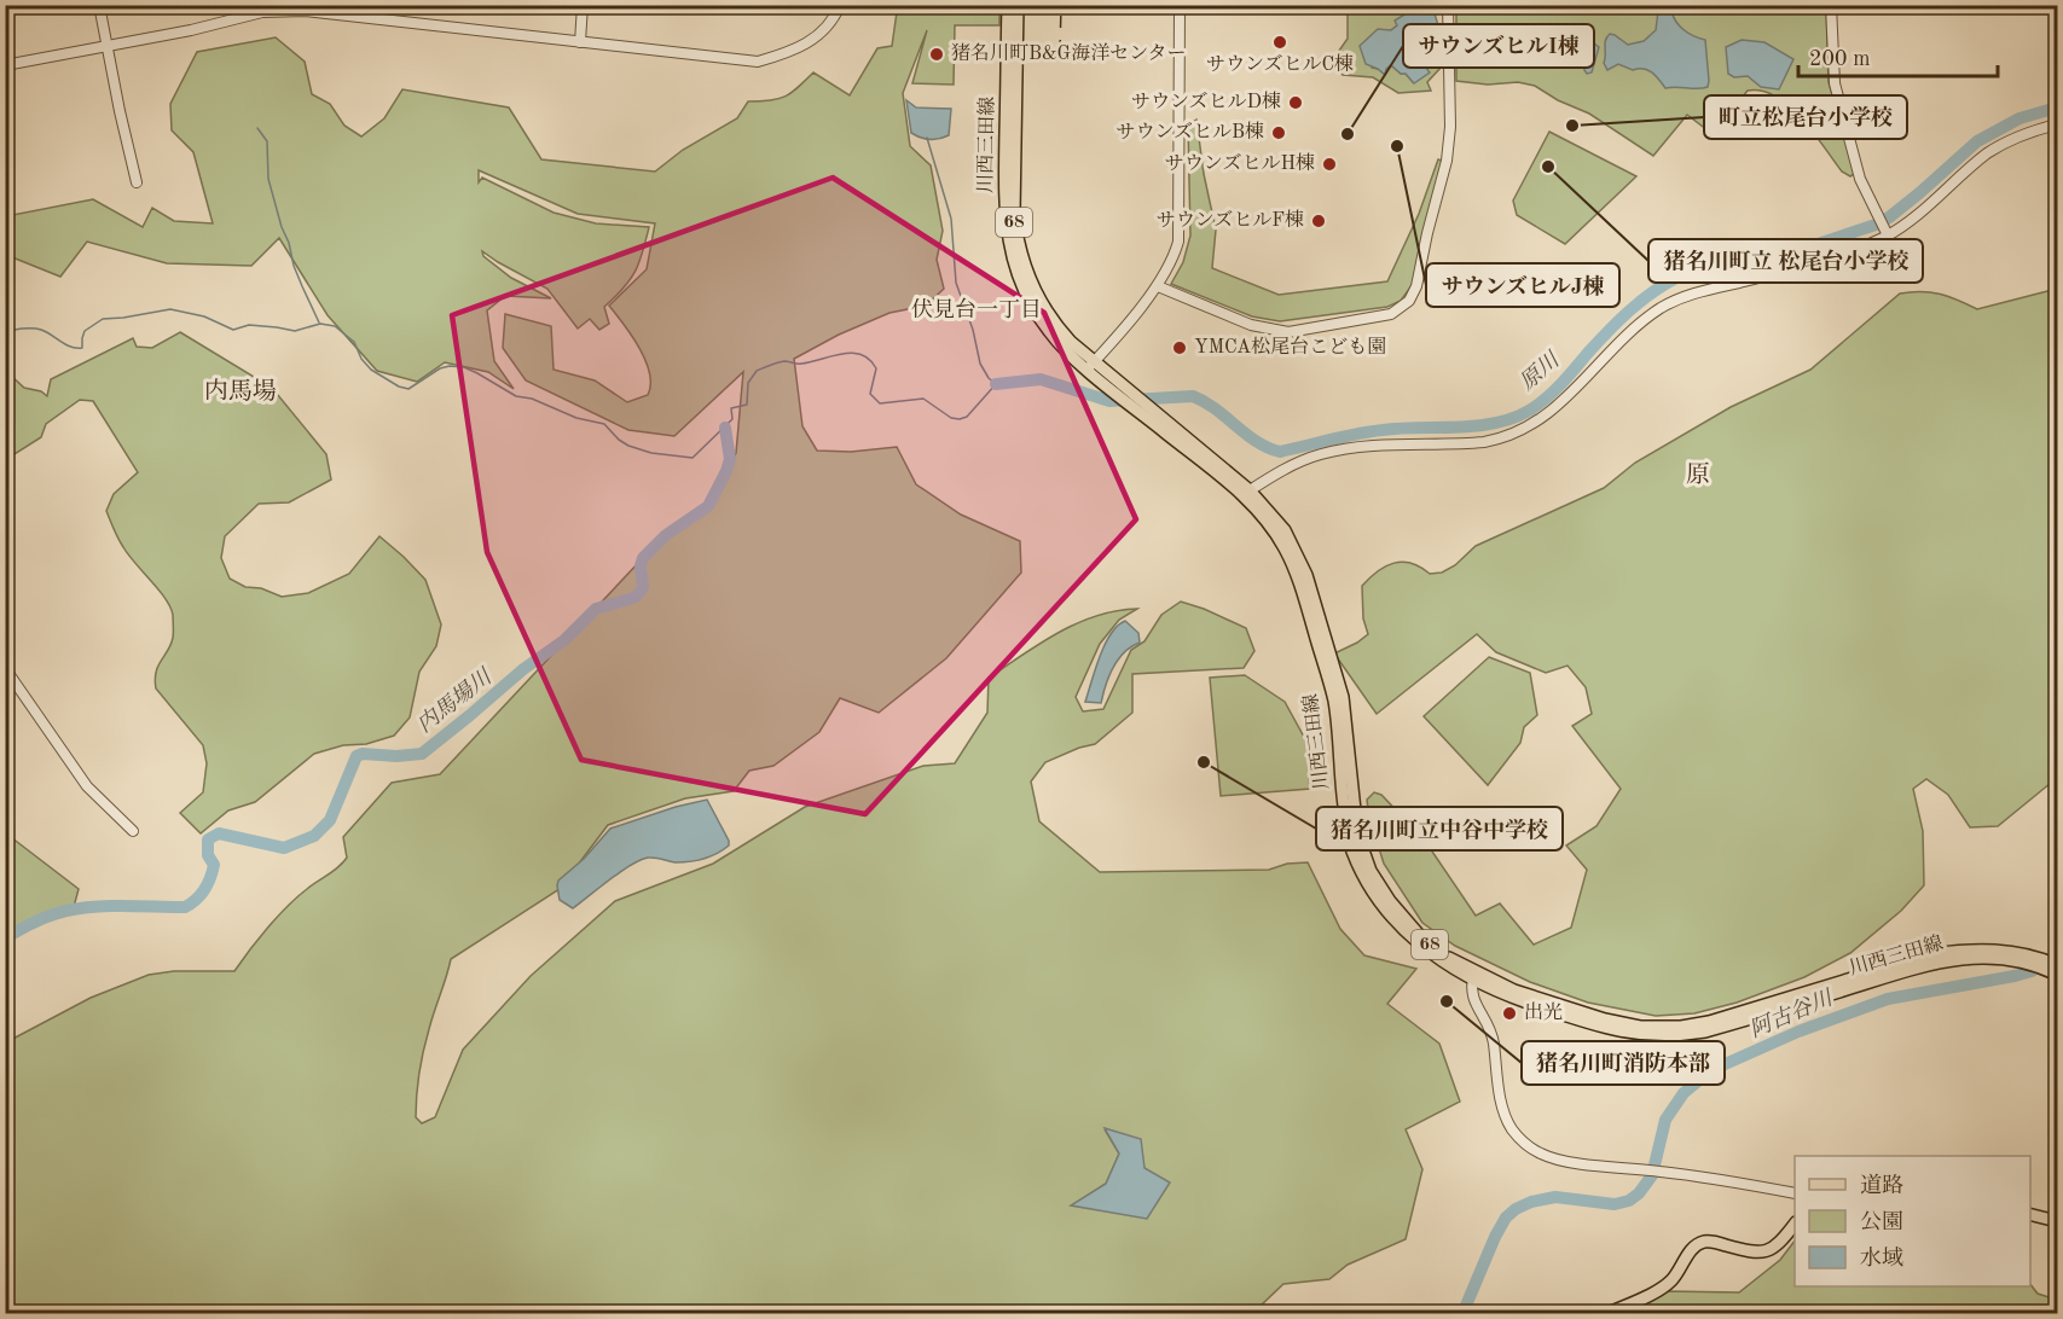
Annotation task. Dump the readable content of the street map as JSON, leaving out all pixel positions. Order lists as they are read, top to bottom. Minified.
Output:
{"streets":{"main road":["川西三田線","68"]},"districts":["伏見台一丁目","内馬場","原"],"water":["原川","内馬場川","阿古谷川"],"places":["サウンズヒルC棟","猪名川町B&G海洋センター","サウンズヒルD棟","町立松尾台小学校","サウンズヒルB棟","サウンズヒルI棟","サウンズヒルJ棟","サウンズヒルH棟","猪名川町立 松尾台小学校","サウンズヒルF棟","YMCA松尾台こども園","猪名川町立中谷中学校","猪名川町消防本部","出光"],"legend":["道路","公園","水域"],"scale_bar":"200 m"}
